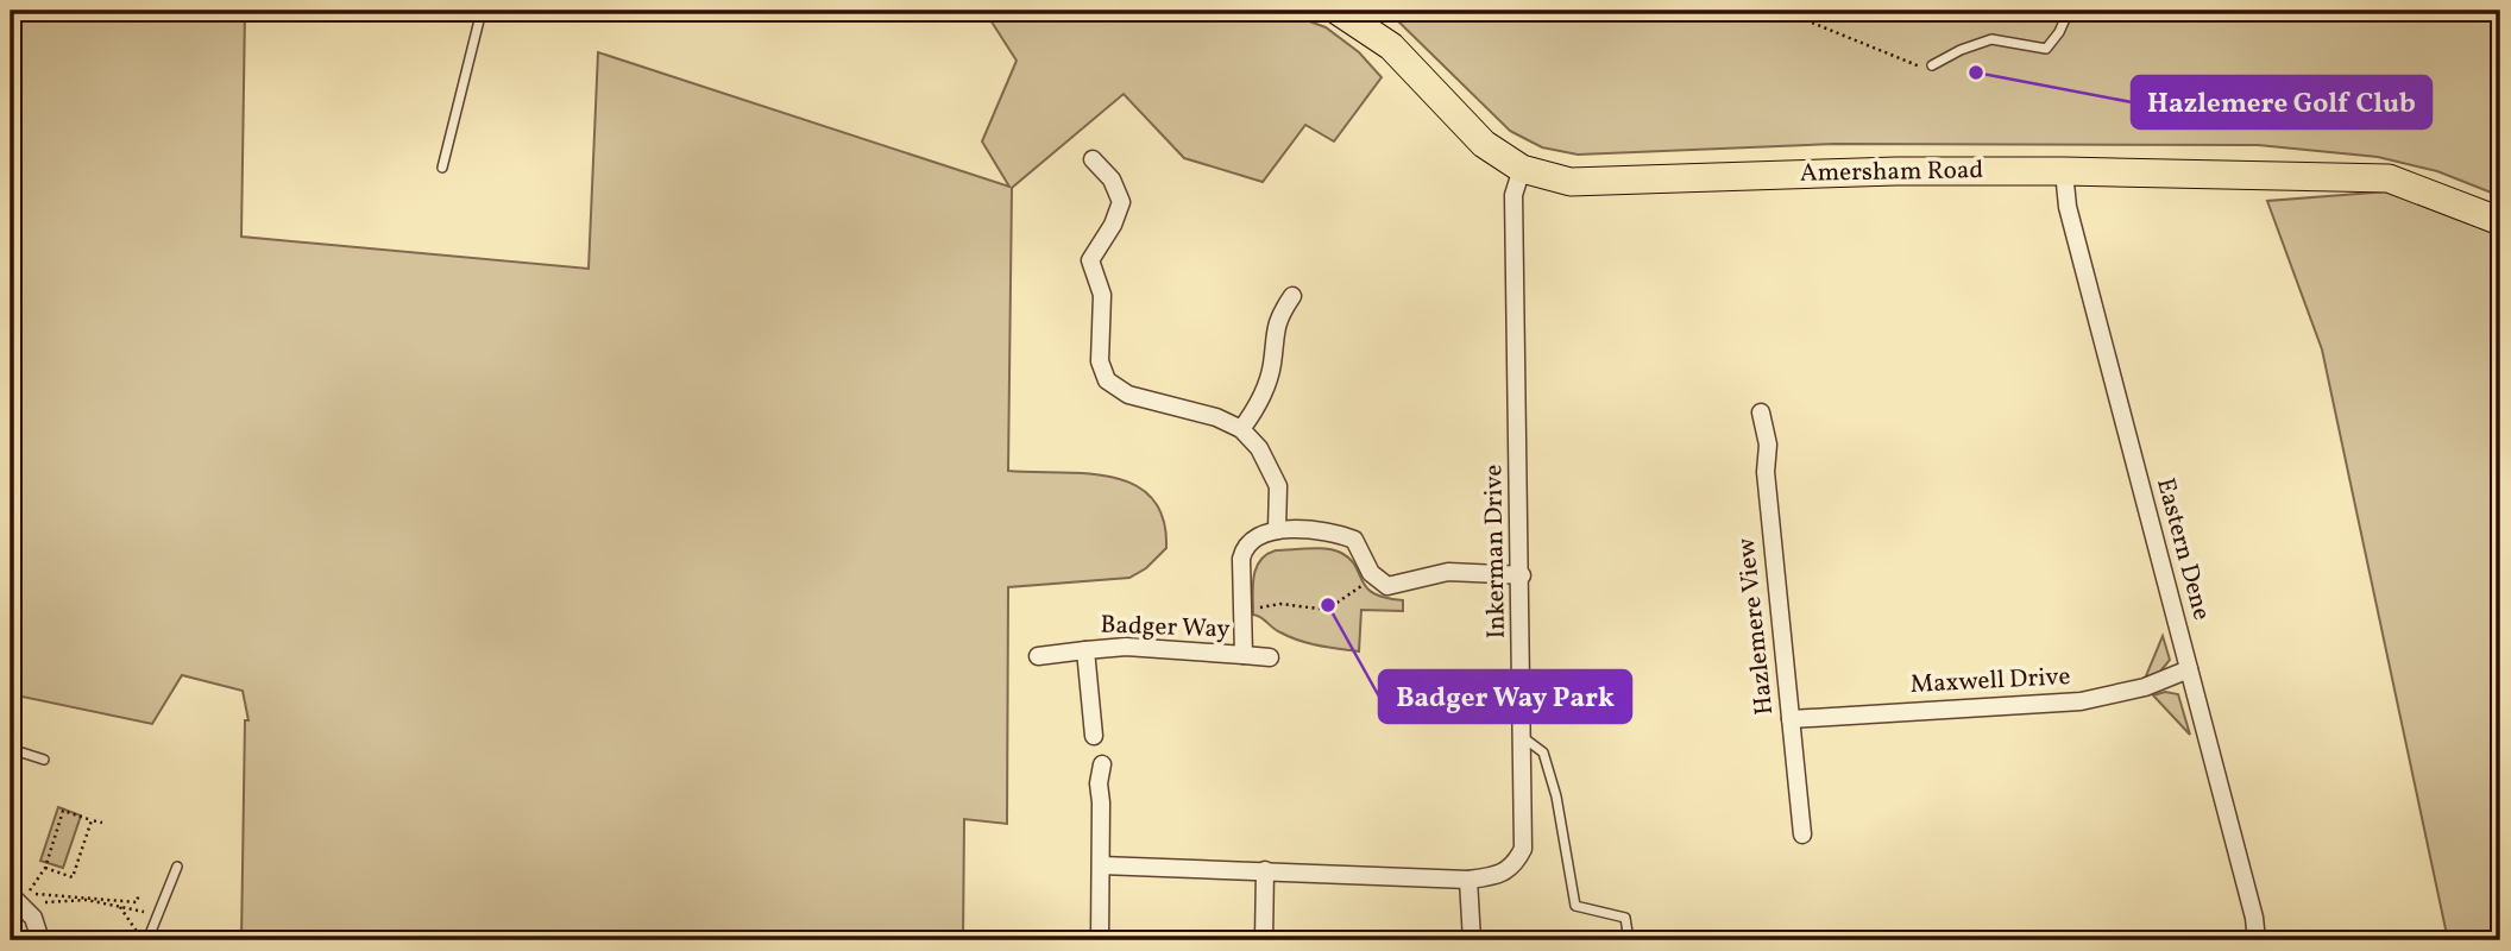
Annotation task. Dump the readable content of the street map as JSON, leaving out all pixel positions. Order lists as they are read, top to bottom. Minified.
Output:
{"streets":{"main road":["Amersham Road"],"street":["Eastern Dene","Inkerman Drive","Hazlemere View","Badger Way","Maxwell Drive"]},"crossings":[["Amersham Road","Eastern Dene"],["Amersham Road","Inkerman Drive"],["Eastern Dene","Maxwell Drive"],["Hazlemere View","Maxwell Drive"]],"places":["Hazlemere Golf Club","Badger Way Park"]}
